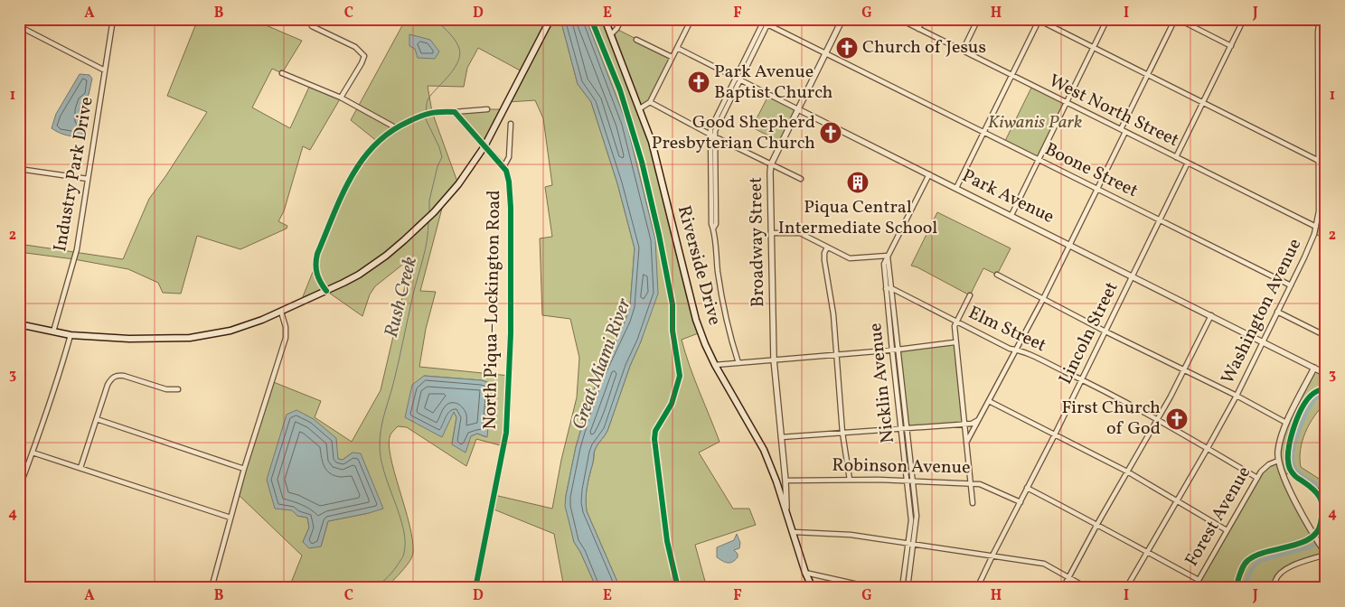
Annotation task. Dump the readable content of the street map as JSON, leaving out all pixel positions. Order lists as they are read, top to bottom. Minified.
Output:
{"streets":{"main road":["Riverside Drive"],"street":["West North Street","Boone Street","Industry Park Drive","Park Avenue","Broadway Street","North Piqua–Lockington Road","Washington Avenue","Elm Street","Lincoln Street","Nicklin Avenue","Robinson Avenue","Forest Avenue"]},"crossings":[["West North Street","Washington Avenue"],["West North Street","Lincoln Street"],["Boone Street","Broadway Street"],["Boone Street","Washington Avenue"],["Boone Street","Lincoln Street"],["Park Avenue","Broadway Street"],["Park Avenue","Washington Avenue"],["Park Avenue","Lincoln Street"],["Park Avenue","Nicklin Avenue"],["Park Avenue","Forest Avenue"],["Broadway Street","Riverside Drive"],["Broadway Street","Robinson Avenue"],["Riverside Drive","Robinson Avenue"],["Washington Avenue","Elm Street"],["Elm Street","Lincoln Street"],["Elm Street","Nicklin Avenue"],["Elm Street","Forest Avenue"],["Lincoln Street","Robinson Avenue"],["Nicklin Avenue","Robinson Avenue"]],"water":["Rush Creek","Great Miami River"],"parks":["Kiwanis Park"],"places":{"church":["Church of Jesus","Park Avenue Baptist Church","Good Shepherd Presbyterian Church","First Church of God"],"building":["Piqua Central Intermediate School"]},"grid":{"columns":["A","B","C","D","E","F","G","H","I","J"],"rows":["1","2","3","4"]}}
